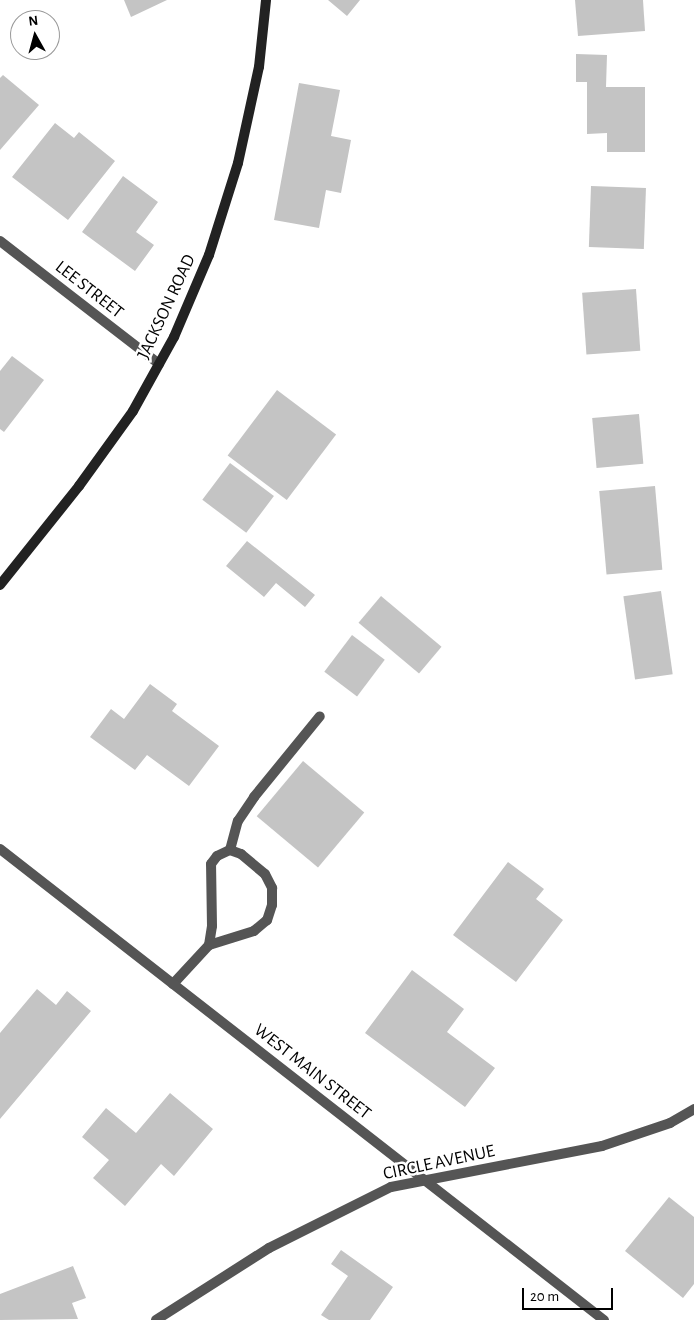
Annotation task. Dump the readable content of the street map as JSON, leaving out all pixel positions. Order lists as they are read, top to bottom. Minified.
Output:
{"streets":{"street":["LEE STREET","JACKSON ROAD","WEST MAIN STREET","CIRCLE AVENUE"]},"crossings":[["LEE STREET","JACKSON ROAD"],["WEST MAIN STREET","CIRCLE AVENUE"]],"scale_bar":"20 m","north":"top"}
